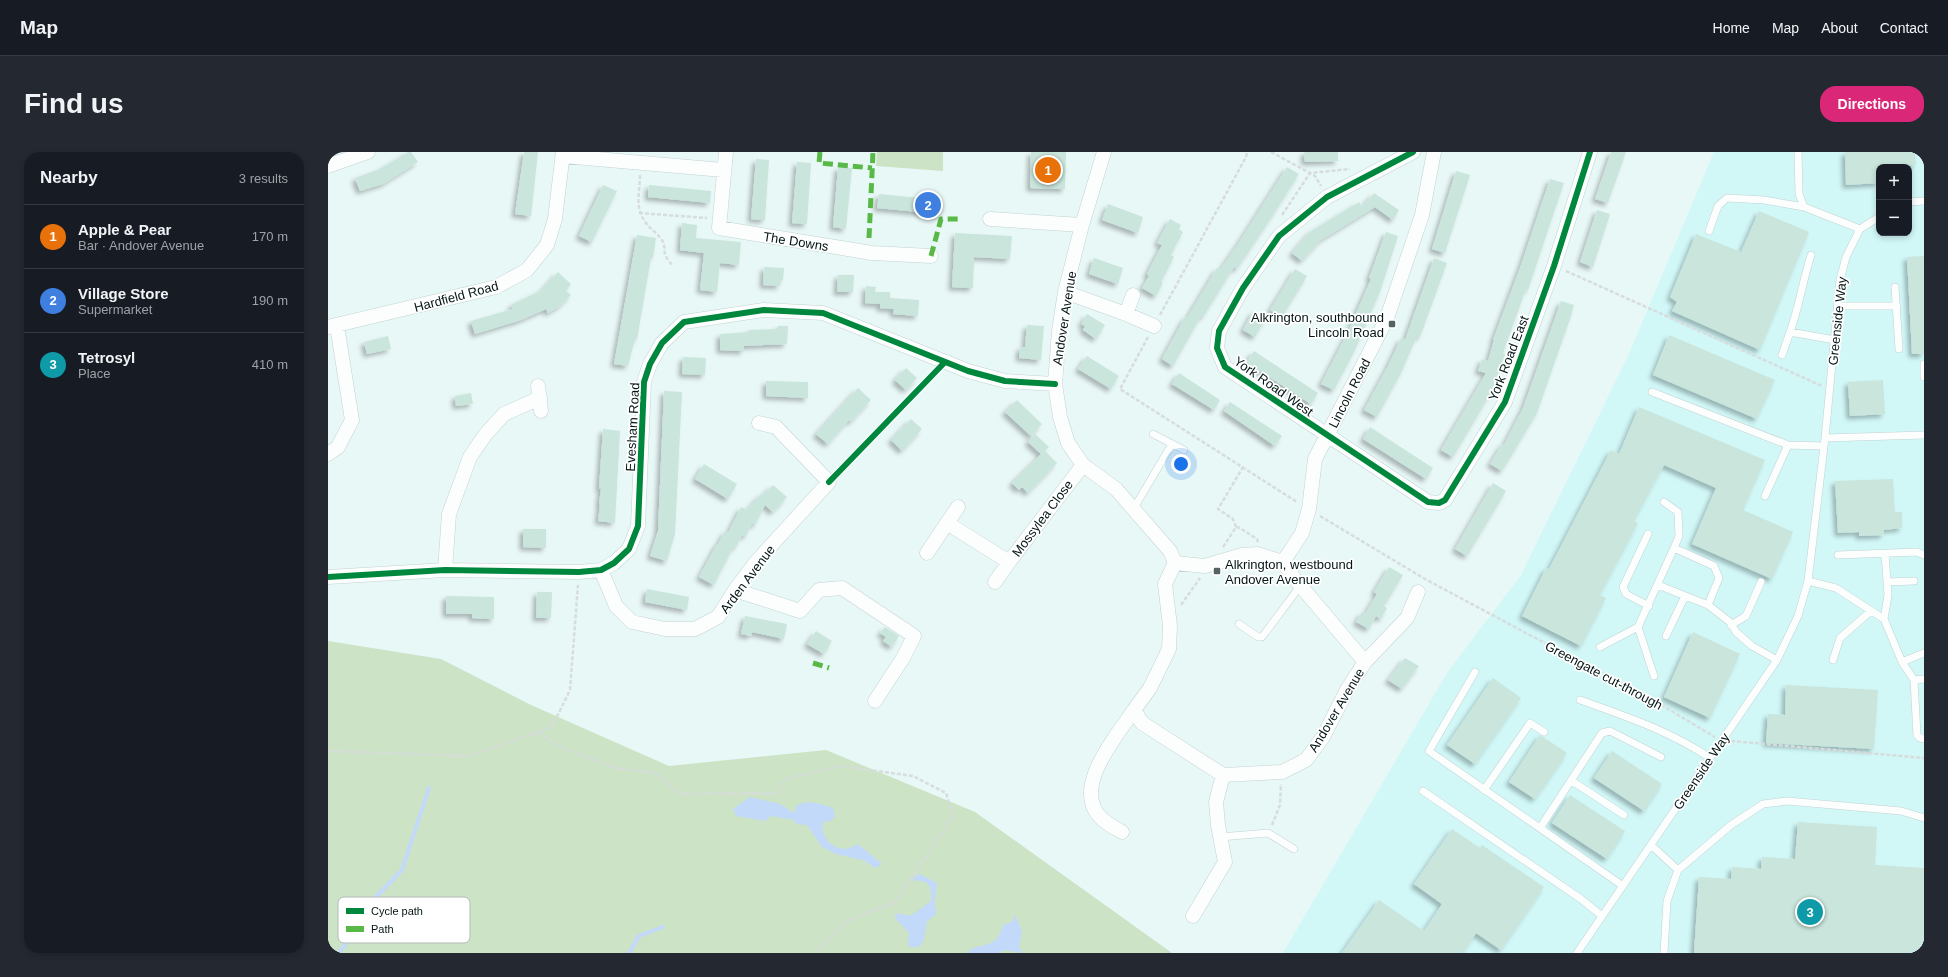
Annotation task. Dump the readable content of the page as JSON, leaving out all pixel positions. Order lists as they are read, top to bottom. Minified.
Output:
{"streets":{"street":["The Downs","Hardfield Road","Andover Avenue","York Road East","York Road West","Lincoln Road","Evesham Road","Mossylea Close","Arden Avenue"],"lane":["Greenside Way"],"path":["Greengate cut-through"]},"crossings":[["Andover Avenue","Lincoln Road"],["Andover Avenue","Evesham Road"],["Andover Avenue","Mossylea Close"],["Greenside Way","Greengate cut-through"],["York Road East","York Road West"],["York Road East","Lincoln Road"],["York Road West","Lincoln Road"],["Lincoln Road","Greengate cut-through"],["Evesham Road","Arden Avenue"]],"places":{"transit":["Alkrington, southbound Lincoln Road","Alkrington, westbound Andover Avenue"]},"legend":["Cycle path","Path"],"page":{"header":"Map","nav":["Home","Map","About","Contact"],"buttons":"Directions","title":"Find us","heading":["Nearby","3 results"],"pins":["1","2","3"],"map_buttons":["+","−"],"list":[{"mark":"1","name":"Apple & Pear","note":"Bar · Andover Avenue","value":"170 m"},{"mark":"2","name":"Village Store","note":"Supermarket","value":"190 m"},{"mark":"3","name":"Tetrosyl","note":"Place","value":"410 m"}]}}
